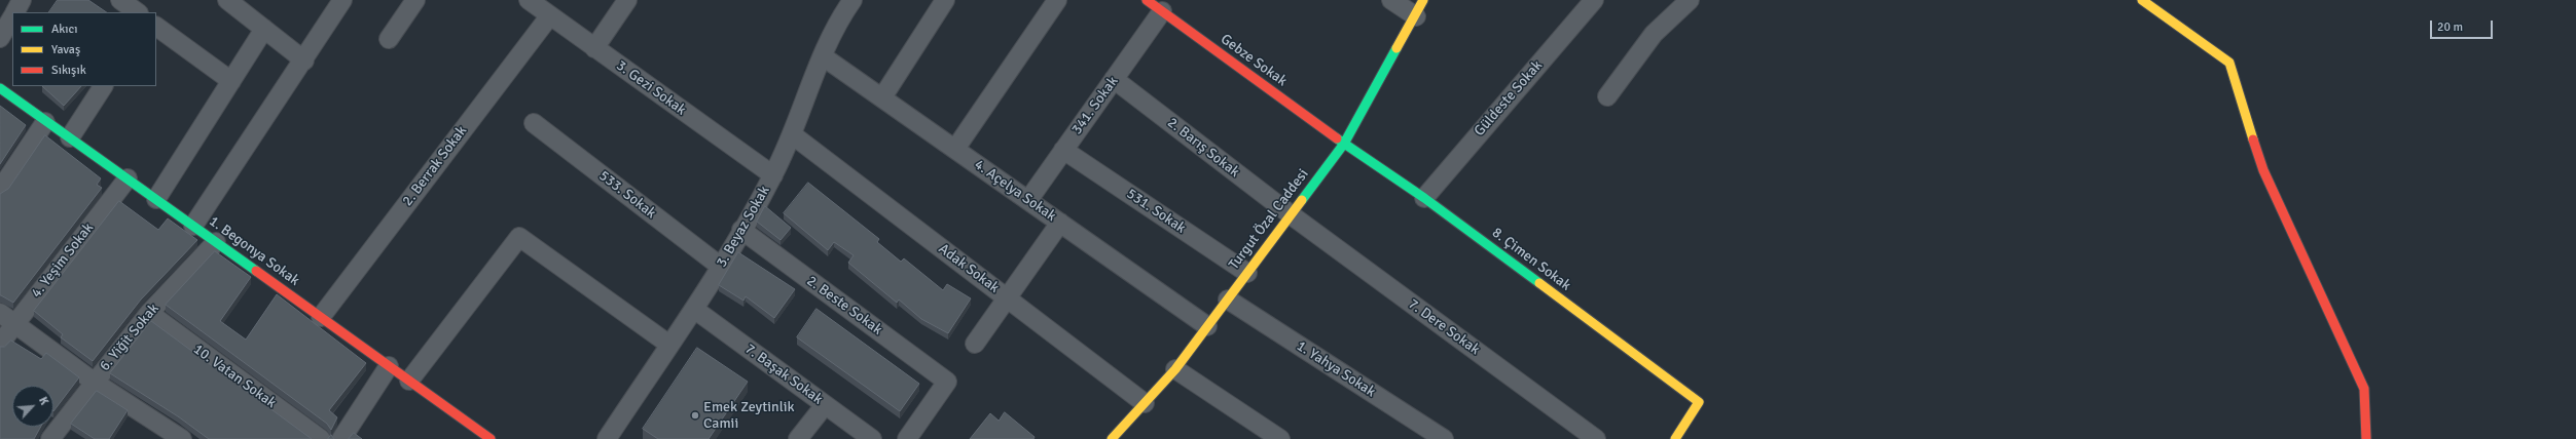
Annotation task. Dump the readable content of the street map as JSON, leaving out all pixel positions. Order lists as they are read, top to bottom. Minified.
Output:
{"streets":{"street":["Gebze Sokak","3. Gezi Sokak","Güldeste Sokak","341. Sokak","2. Barış Sokak","2. Berrak Sokak","4. Açelya Sokak","533. Sokak","531. Sokak","Turgut Özal Caddesi","3. Beyaz Sokak","1. Begonya Sokak","8. Çimen Sokak","4. Yeşim Sokak","Adak Sokak","2. Beste Sokak","7. Dere Sokak","6. Yiğit Sokak","1. Yahya Sokak","7. Başak Sokak","10. Vatan Sokak"]},"crossings":[["Gebze Sokak","341. Sokak"],["Gebze Sokak","Turgut Özal Caddesi"],["Gebze Sokak","8. Çimen Sokak"],["3. Gezi Sokak","2. Berrak Sokak"],["3. Gezi Sokak","3. Beyaz Sokak"],["Güldeste Sokak","8. Çimen Sokak"],["341. Sokak","2. Barış Sokak"],["341. Sokak","4. Açelya Sokak"],["341. Sokak","531. Sokak"],["2. Barış Sokak","Turgut Özal Caddesi"],["2. Barış Sokak","7. Dere Sokak"],["2. Berrak Sokak","1. Begonya Sokak"],["4. Açelya Sokak","Turgut Özal Caddesi"],["4. Açelya Sokak","3. Beyaz Sokak"],["533. Sokak","3. Beyaz Sokak"],["531. Sokak","Turgut Özal Caddesi"],["Turgut Özal Caddesi","8. Çimen Sokak"],["Turgut Özal Caddesi","Adak Sokak"],["Turgut Özal Caddesi","7. Dere Sokak"],["Turgut Özal Caddesi","1. Yahya Sokak"],["3. Beyaz Sokak","Adak Sokak"],["3. Beyaz Sokak","2. Beste Sokak"],["3. Beyaz Sokak","7. Başak Sokak"],["1. Begonya Sokak","4. Yeşim Sokak"],["1. Begonya Sokak","6. Yiğit Sokak"],["6. Yiğit Sokak","10. Vatan Sokak"]],"places":["Emek Zeytinlik Camii"],"legend":["Akıcı","Yavaş","Sıkışık"],"scale_bar":"20 m","north":"top right"}
